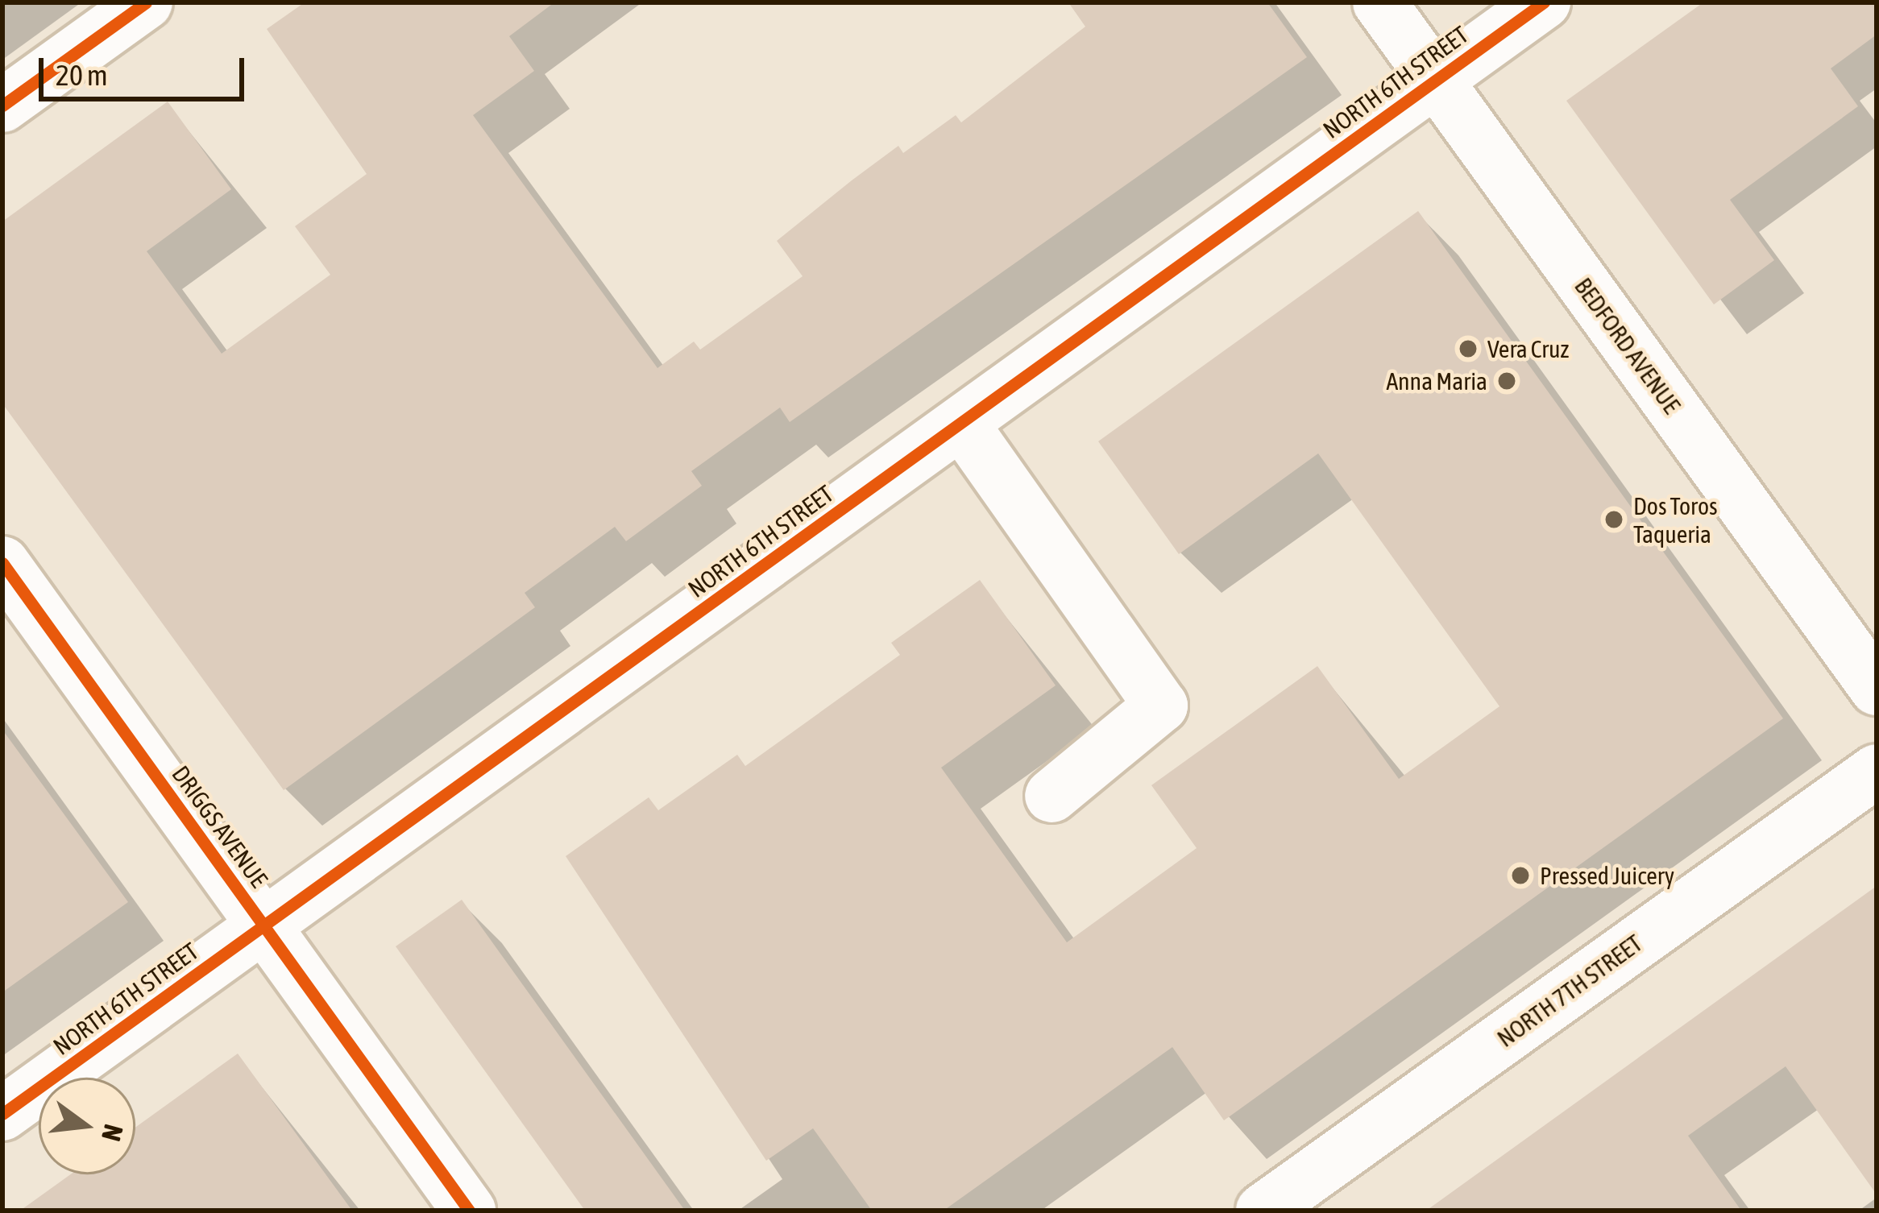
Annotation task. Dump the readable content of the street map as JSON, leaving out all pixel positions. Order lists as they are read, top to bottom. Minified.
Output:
{"streets":{"street":["NORTH 6TH STREET","BEDFORD AVENUE","DRIGGS AVENUE","NORTH 7TH STREET"]},"crossings":[["NORTH 6TH STREET","BEDFORD AVENUE"],["NORTH 6TH STREET","DRIGGS AVENUE"]],"places":["Vera Cruz","Anna Maria","Dos Toros Taqueria","Pressed Juicery"],"scale_bar":"20 m","north":"right"}
